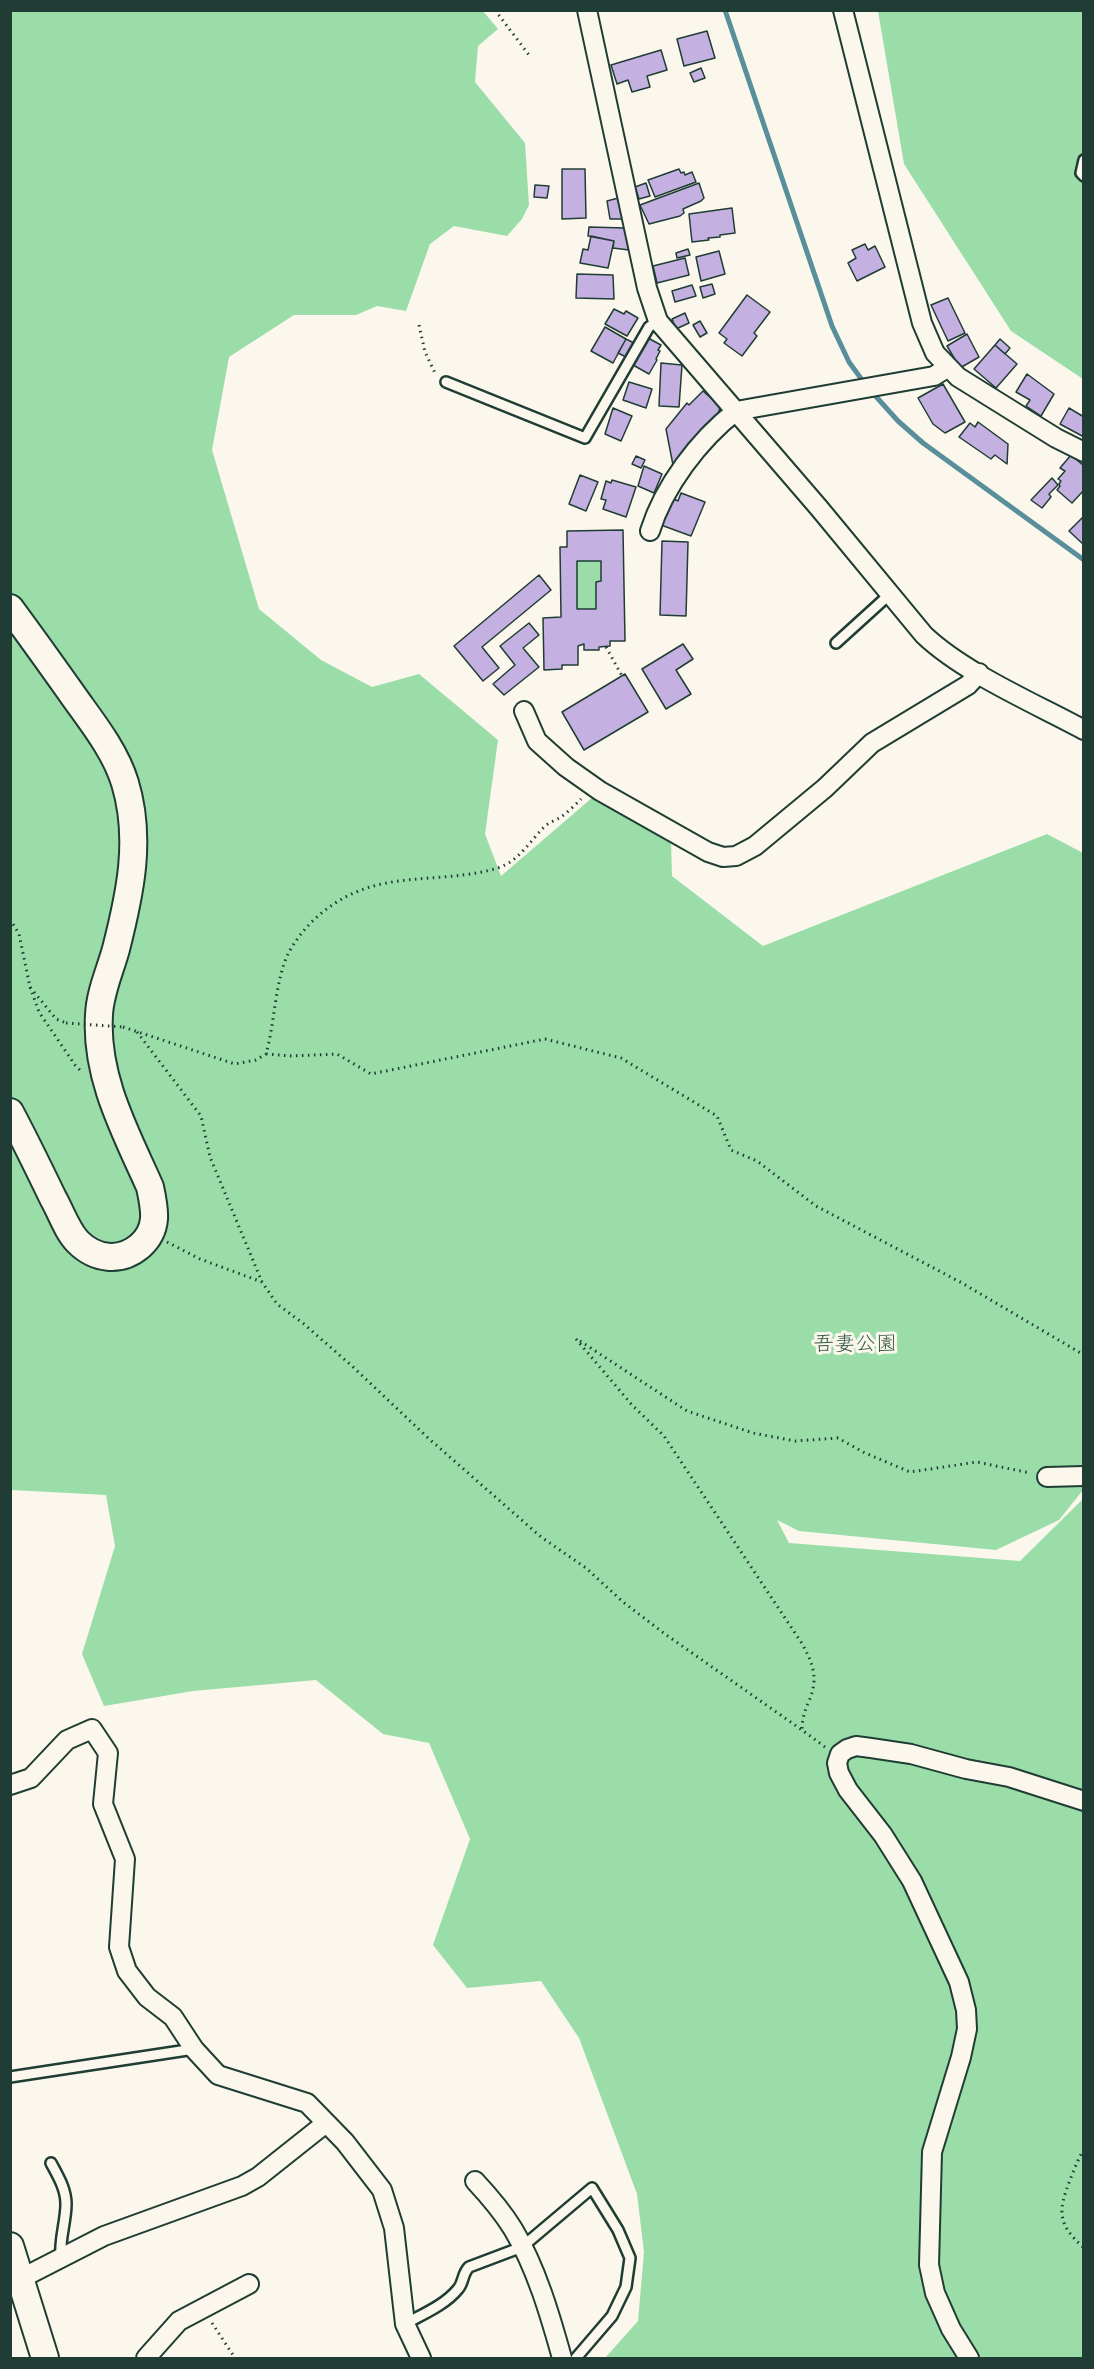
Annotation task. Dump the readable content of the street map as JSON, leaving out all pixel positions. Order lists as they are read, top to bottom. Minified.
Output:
{"parks":["吾妻公園"]}
